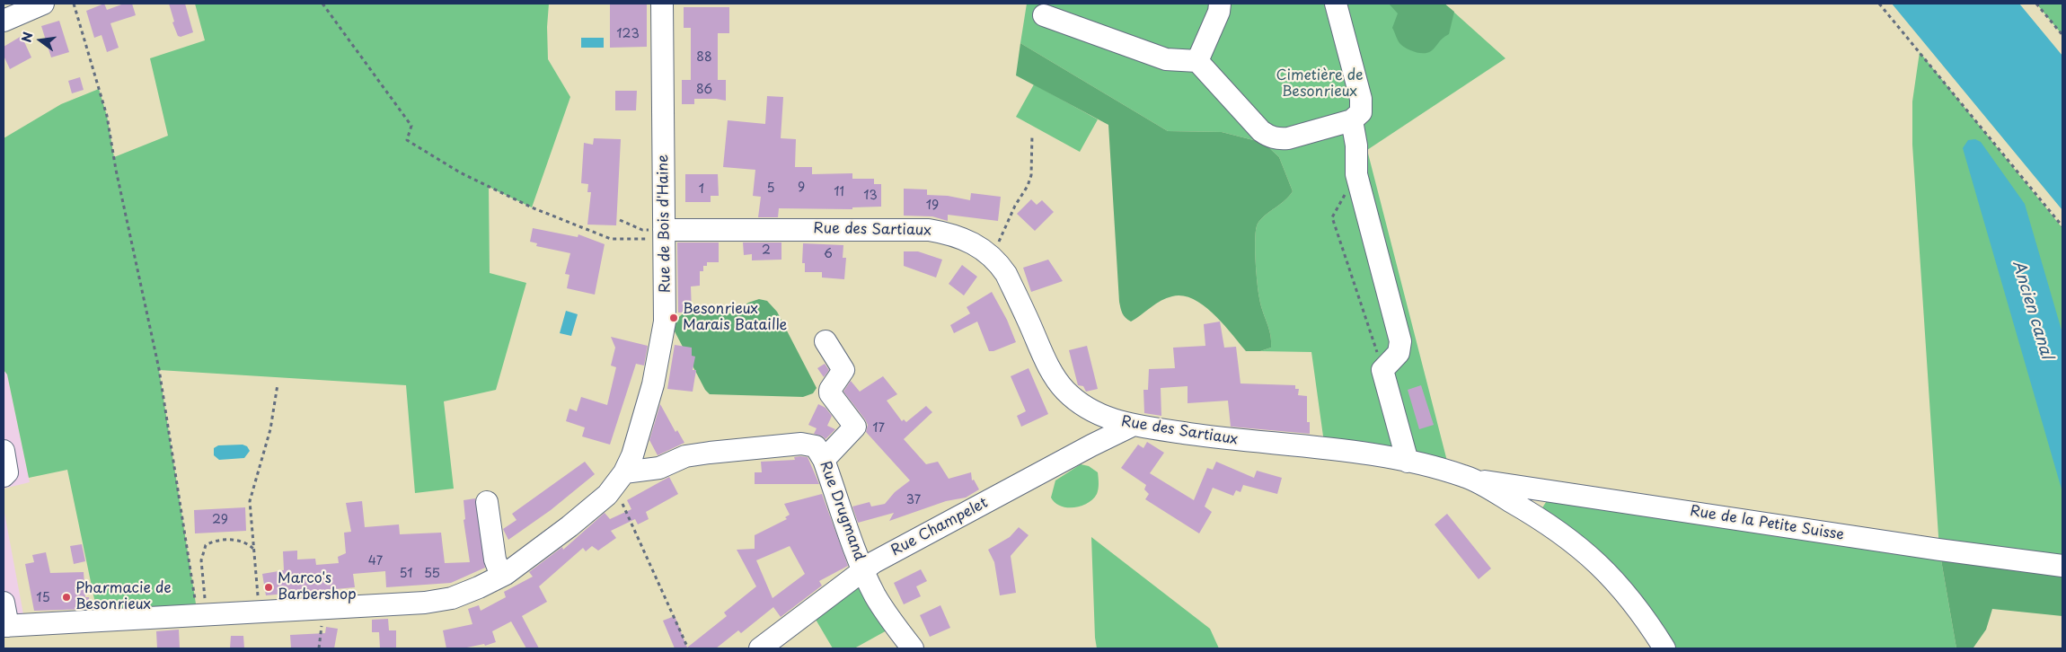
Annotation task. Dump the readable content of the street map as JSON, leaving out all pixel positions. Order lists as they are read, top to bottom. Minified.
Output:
{"streets":{"street":["Rue de Bois d'Haine","Rue des Sartiaux","Rue Drugmand","Rue de la Petite Suisse","Rue Champelet"]},"crossings":[["Rue de Bois d'Haine","Rue des Sartiaux"],["Rue de Bois d'Haine","Rue Drugmand"],["Rue des Sartiaux","Rue de la Petite Suisse"],["Rue des Sartiaux","Rue Champelet"],["Rue Drugmand","Rue Champelet"]],"water":["Ancien canal"],"parks":["Cimetière de Besonrieux"],"places":["Besonrieux Marais Bataille","Marco's Barbershop","Pharmacie de Besonrieux"],"house_numbers":["123","88","86","9","5","1","11","13","19","2","6","17","37","29","47","51","55","15"],"north":"left"}
